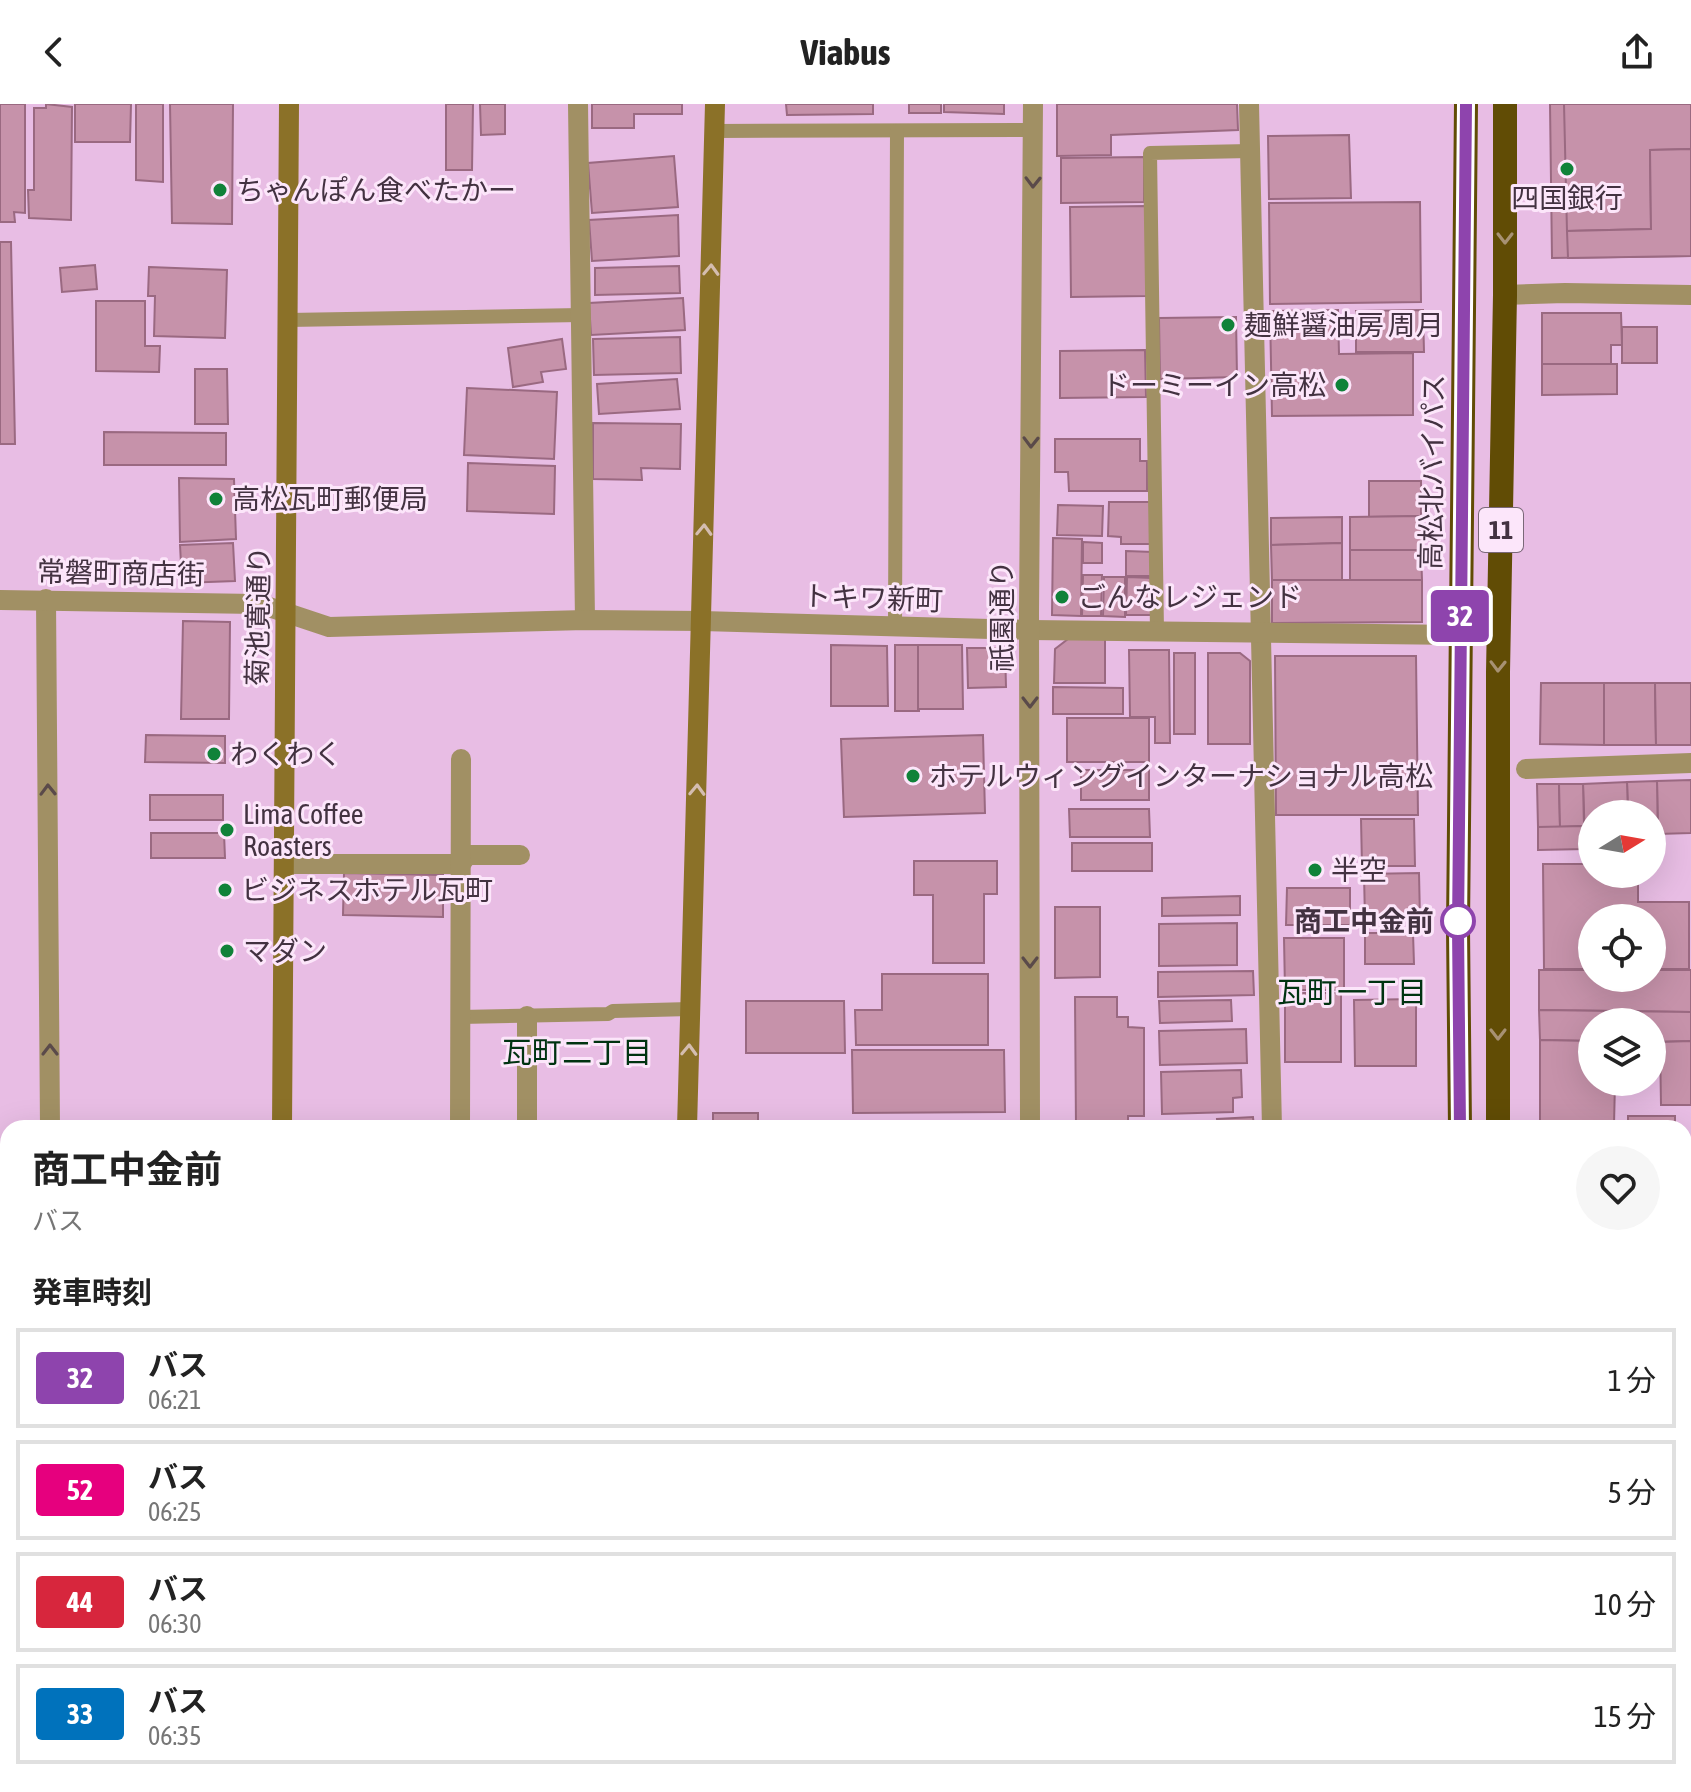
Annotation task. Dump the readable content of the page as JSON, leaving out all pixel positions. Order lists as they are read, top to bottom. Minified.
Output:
{"streets":{"highway":["高松北バイパス","11"],"street":["常磐町商店街","トキワ新町","菊池寛通り","祇園通り"]},"crossings":[["高松北バイパス","トキワ新町"],["常磐町商店街","トキワ新町"],["常磐町商店街","菊池寛通り"],["トキワ新町","菊池寛通り"],["トキワ新町","祇園通り"]],"one_way":["祇園通り"],"districts":["瓦町一丁目","瓦町二丁目"],"places":["四国銀行","ちゃんぽん食べたかー","麺鮮醤油房 周月","ドーミーイン高松","高松瓦町郵便局","ごんなレジェンド","わくわく","ホテルウィングインターナショナル高松","Lima Coffee Roasters","半空","ビジネスホテル瓦町","商工中金前","マダン"],"lines":["bus line 32"],"north":"right","page":{"header":"Viabus","on_map":"32","heading":[["商工中金前","バス"],"発車時刻"],"list":[{"mark":"32","name":"バス","note":"06:21","value":"1 分"},{"mark":"52","name":"バス","note":"06:25","value":"5 分"},{"mark":"44","name":"バス","note":"06:30","value":"10 分"},{"mark":"33","name":"バス","note":"06:35","value":"15 分"}]}}
